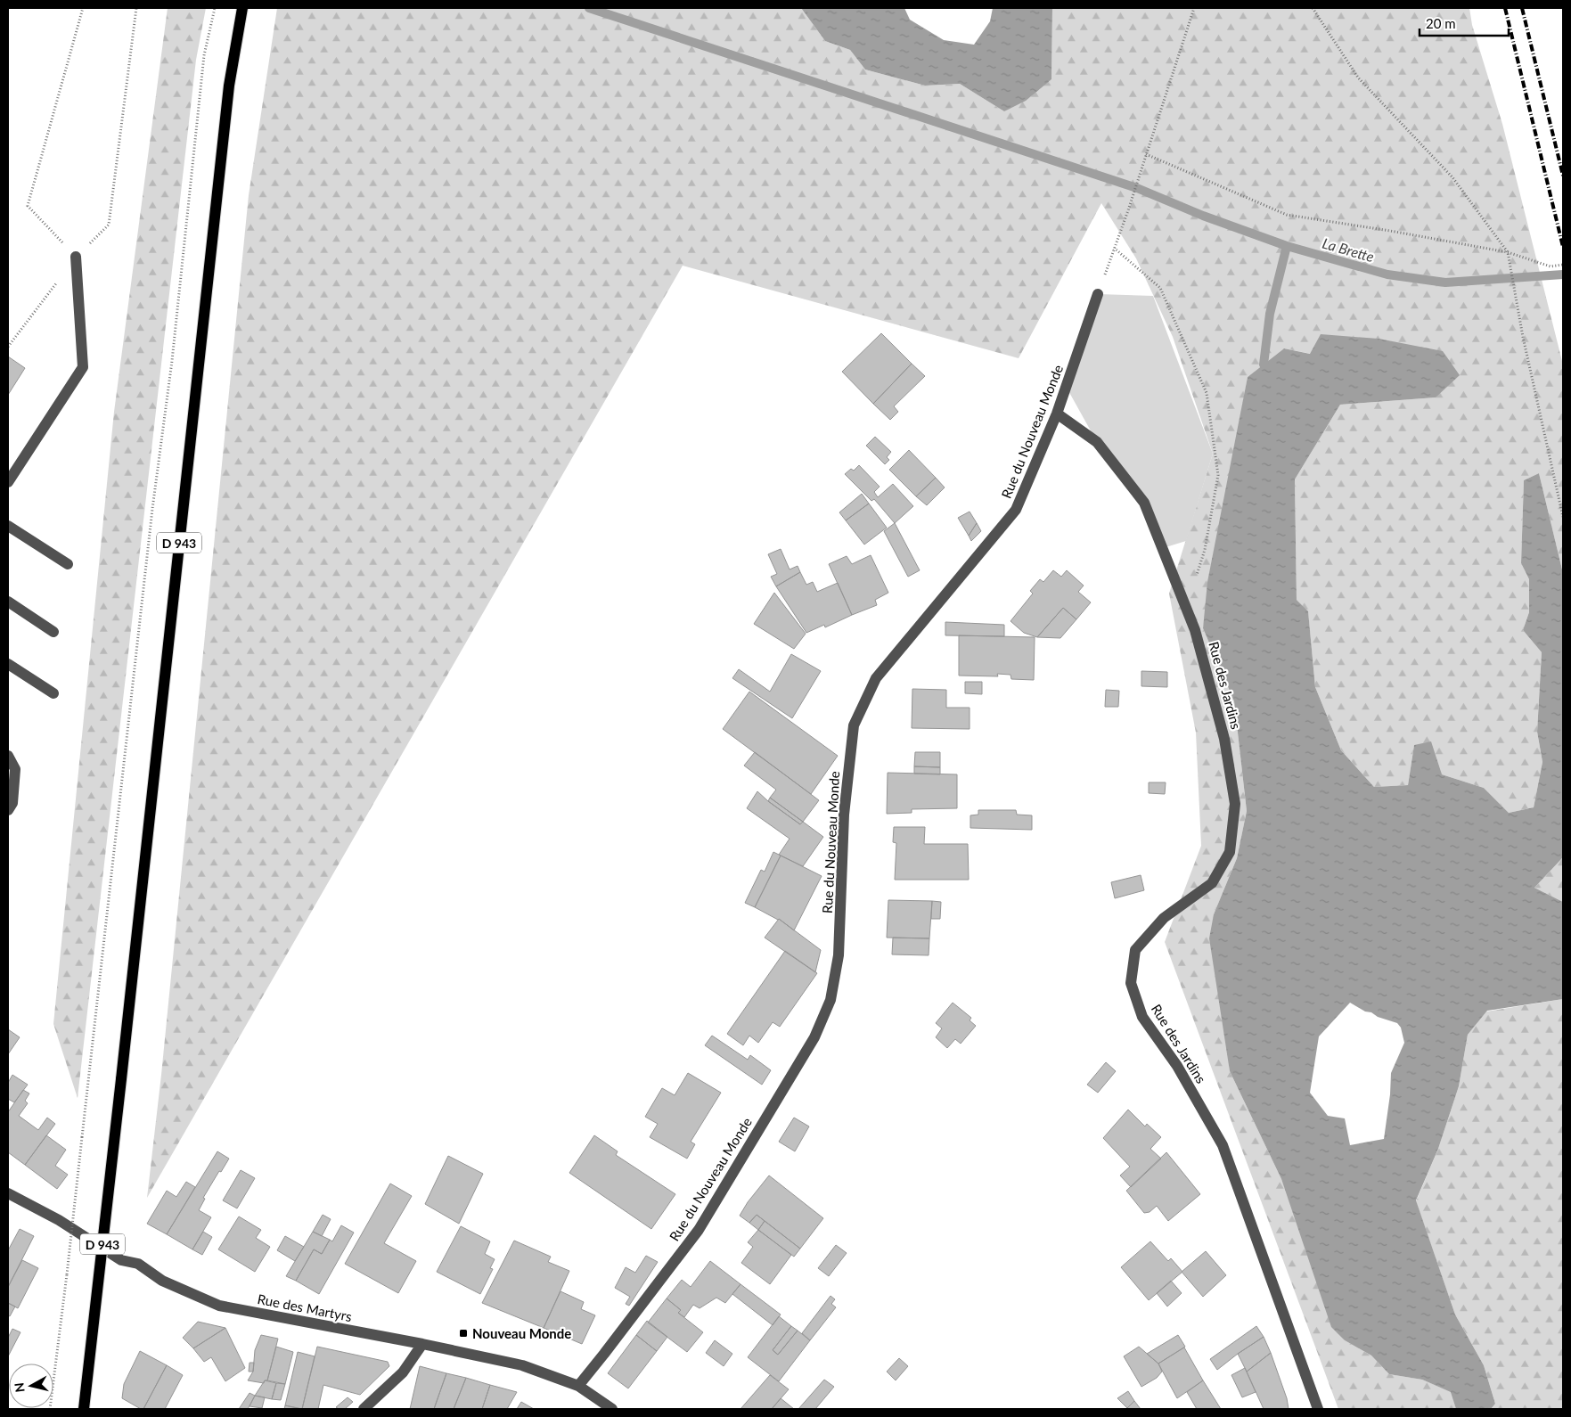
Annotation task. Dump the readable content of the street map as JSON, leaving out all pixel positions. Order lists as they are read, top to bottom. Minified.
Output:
{"streets":{"main road":["D 943"],"street":["Rue du Nouveau Monde","Rue des Jardins","Rue des Martyrs"]},"crossings":[["Rue du Nouveau Monde","Rue des Jardins"],["Rue du Nouveau Monde","Rue des Martyrs"]],"water":["La Brette"],"places":{"transit":["Nouveau Monde"]},"scale_bar":"20 m","north":"left"}
